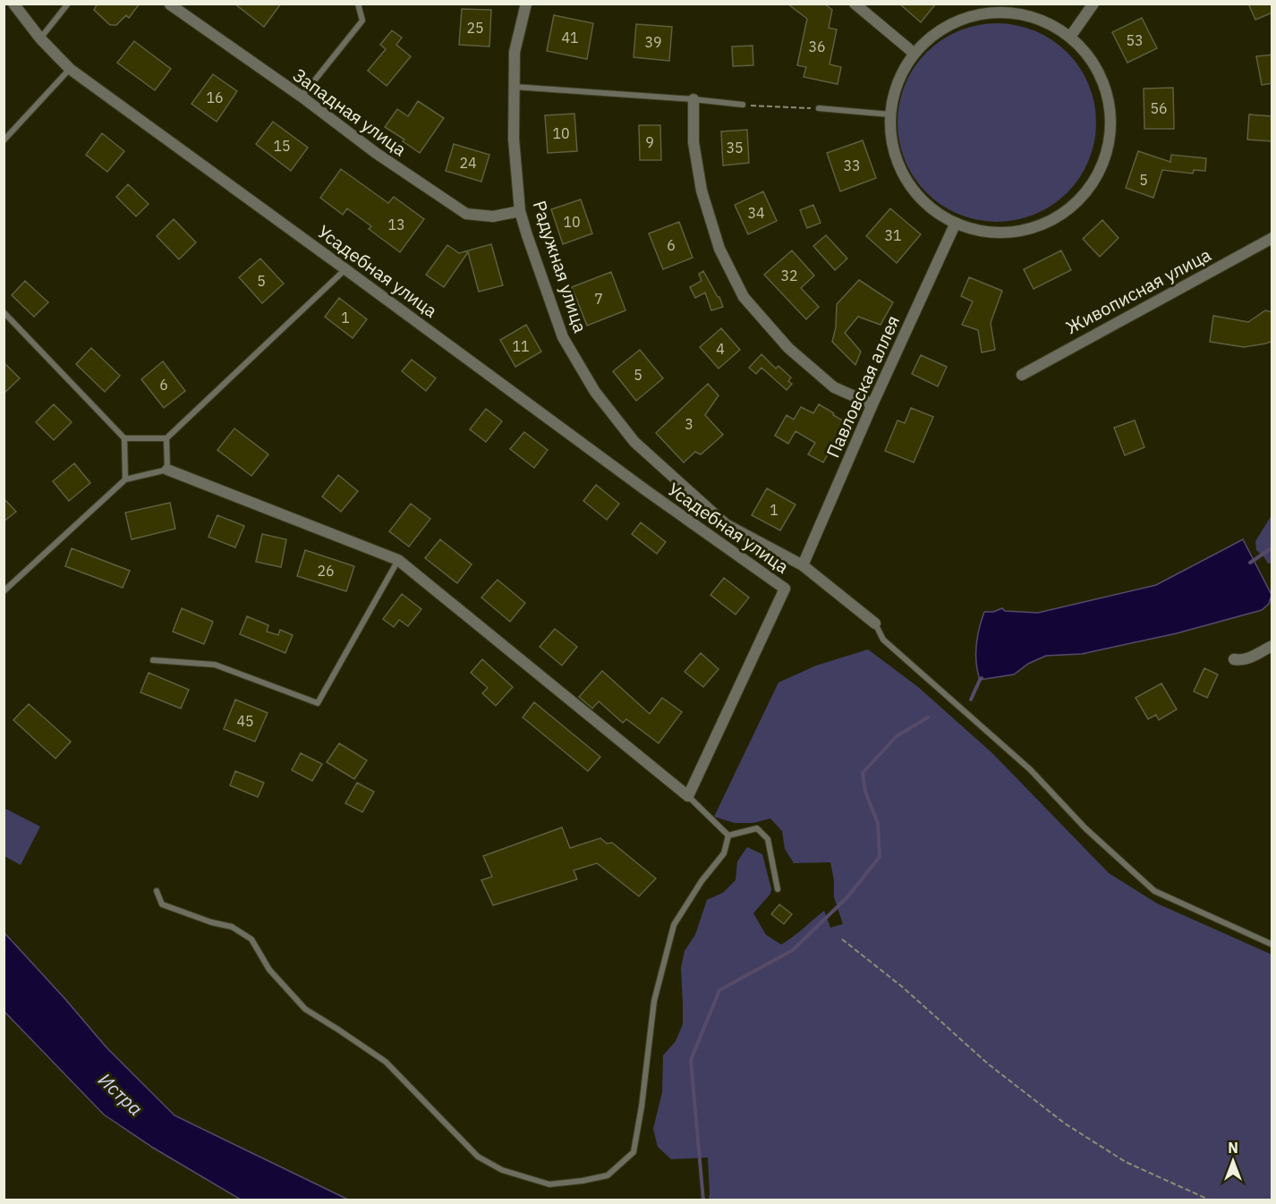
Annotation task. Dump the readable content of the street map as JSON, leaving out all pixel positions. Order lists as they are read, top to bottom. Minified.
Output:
{"streets":{"street":["Западная улица","Радужная улица","Усадебная улица","Живописная улица","Павловская аллея"]},"crossings":[["Западная улица","Радужная улица"],["Радужная улица","Павловская аллея"]],"water":["Истра"],"house_numbers":["25","41","53","39","36","16","56","10","9","15","35","24","33","5","34","10","13","31","6","32","5","7","1","11","4","5","6","3","1","26","45"],"north":"top"}
